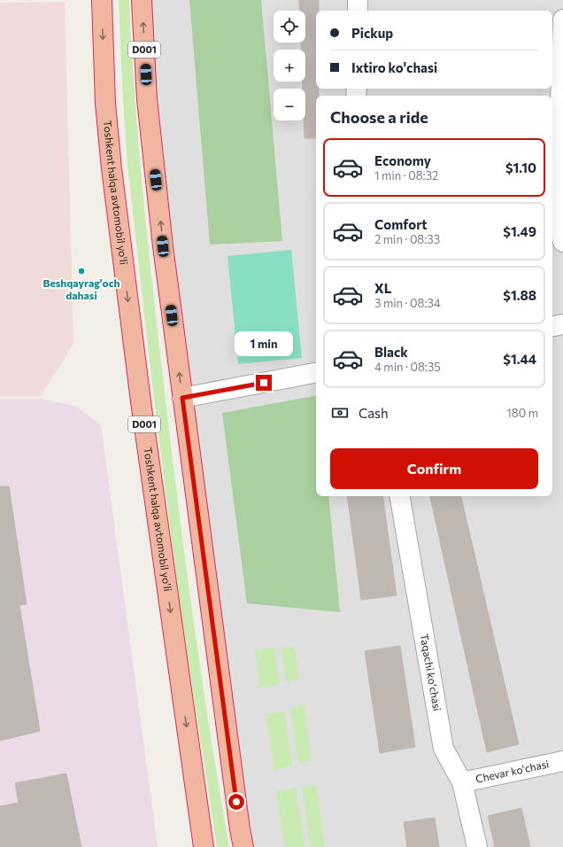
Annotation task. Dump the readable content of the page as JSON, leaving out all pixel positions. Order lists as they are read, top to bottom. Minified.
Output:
{"streets":{"highway":["D001","Toshkent halqa avtomobil yo'li"],"street":["Taqachi koʻchasi","Chevar ko'chasi"]},"crossings":[["Taqachi koʻchasi","Chevar ko'chasi"]],"places":["Beshqayrag'och dahasi"],"page":{"map_buttons":["+","−"],"banner":["Pickup","Ixtiro ko'chasi"],"heading":"Choose a ride","list":[{"name":"Economy","note":"1 min · 08:32","value":"$1.10"},{"name":"Comfort","note":"2 min · 08:33","value":"$1.49"},{"name":"XL","note":"3 min · 08:34","value":"$1.88"},{"name":"Black","note":"4 min · 08:35","value":"$1.44"}],"bubble":"1 min","pay":["Cash","180 m"],"buttons":"Confirm"}}
